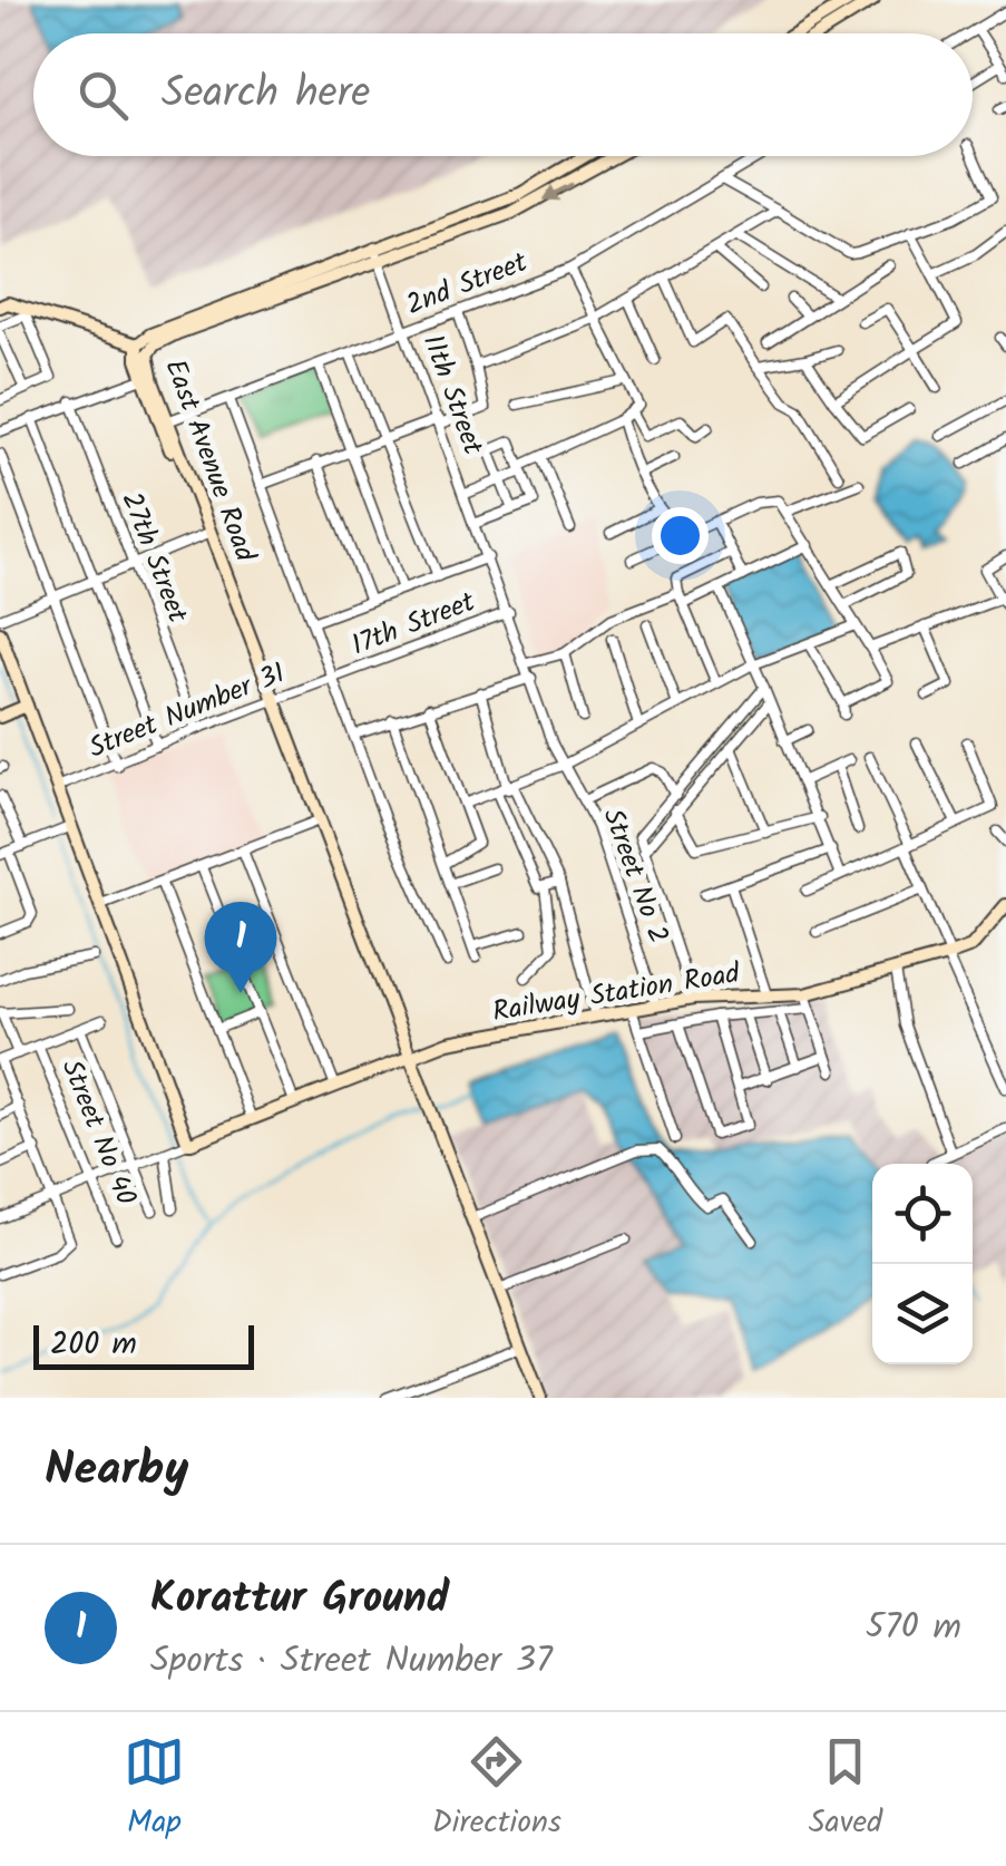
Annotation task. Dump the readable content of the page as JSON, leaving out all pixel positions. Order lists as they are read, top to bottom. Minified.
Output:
{"streets":{"main road":["East Avenue Road","Railway Station Road"],"street":["2nd Street","11th Street","27th Street","17th Street","Street Number 31","Street No 2","Street No 40"]},"crossings":[["2nd Street","11th Street"],["2nd Street","East Avenue Road"],["11th Street","East Avenue Road"],["11th Street","17th Street"],["11th Street","Street No 2"],["East Avenue Road","Street Number 31"],["East Avenue Road","Railway Station Road"],["27th Street","Street Number 31"],["17th Street","Street Number 31"],["Street No 2","Railway Station Road"]],"scale_bar":"200 m","page":{"search":"Search here","pins":"1","scale":"200 m","heading":"Nearby","list":[{"mark":"1","name":"Korattur Ground","note":"Sports · Street Number 37","value":"570 m"}],"nav":["Map","Directions","Saved"]}}
